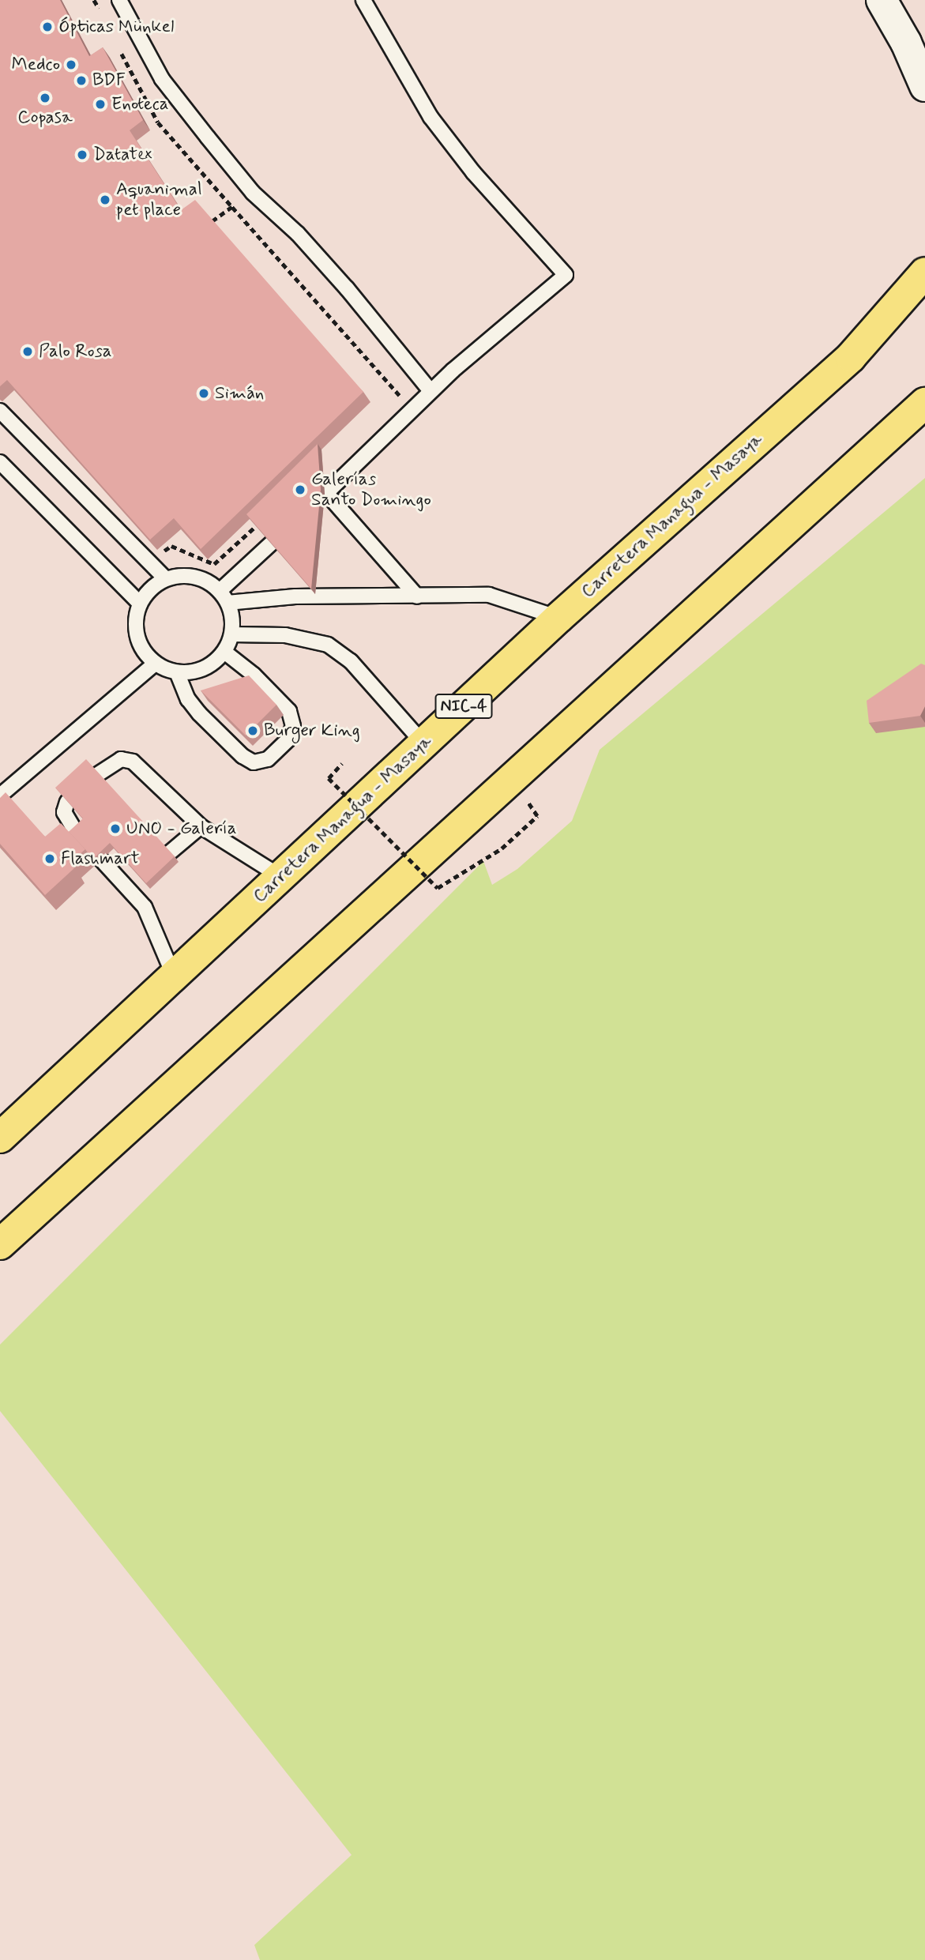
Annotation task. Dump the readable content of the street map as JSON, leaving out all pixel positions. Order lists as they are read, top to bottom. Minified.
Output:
{"streets":{"highway":["Carretera Managua - Masaya","NIC-4"]},"places":["Ópticas Münkel","Medco","BDF","Copasa","Enoteca","Datatex","Aquanimal pet place","Palo Rosa","Simán","Galerías Santo Domingo","Burger King","UNO - Galería","Flashmart"]}
